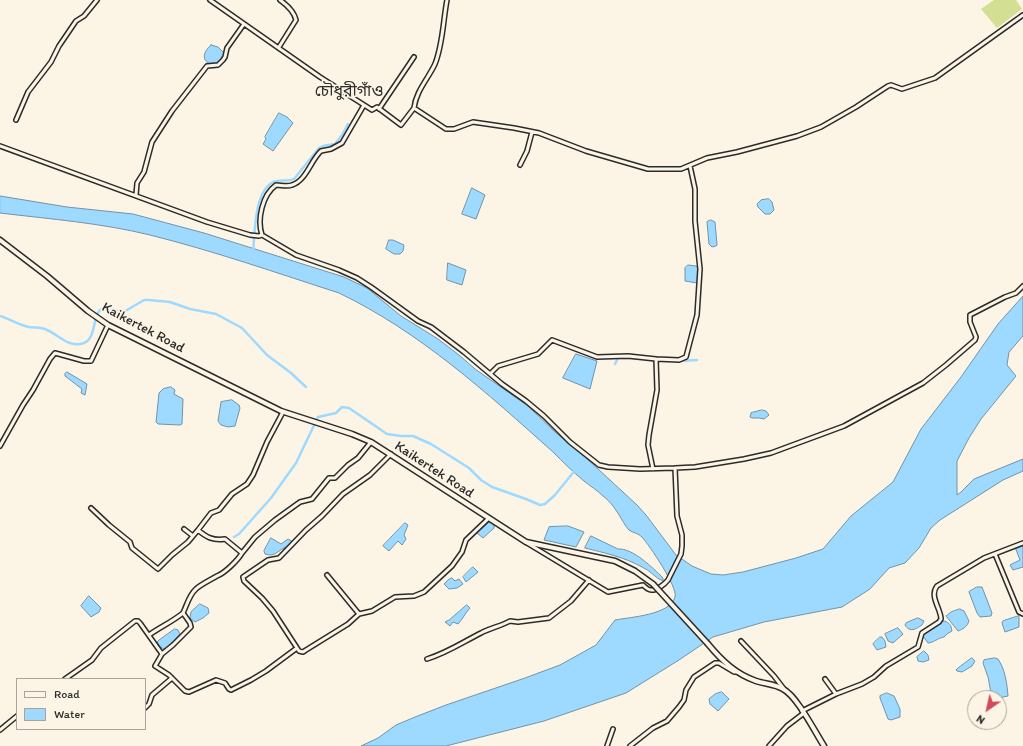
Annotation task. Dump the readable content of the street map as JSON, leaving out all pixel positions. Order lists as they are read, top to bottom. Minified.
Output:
{"streets":{"main road":["Kaikertek Road"]},"districts":["চৌধুরীগাঁও"],"legend":["Road","Water"],"north":"bottom left"}
